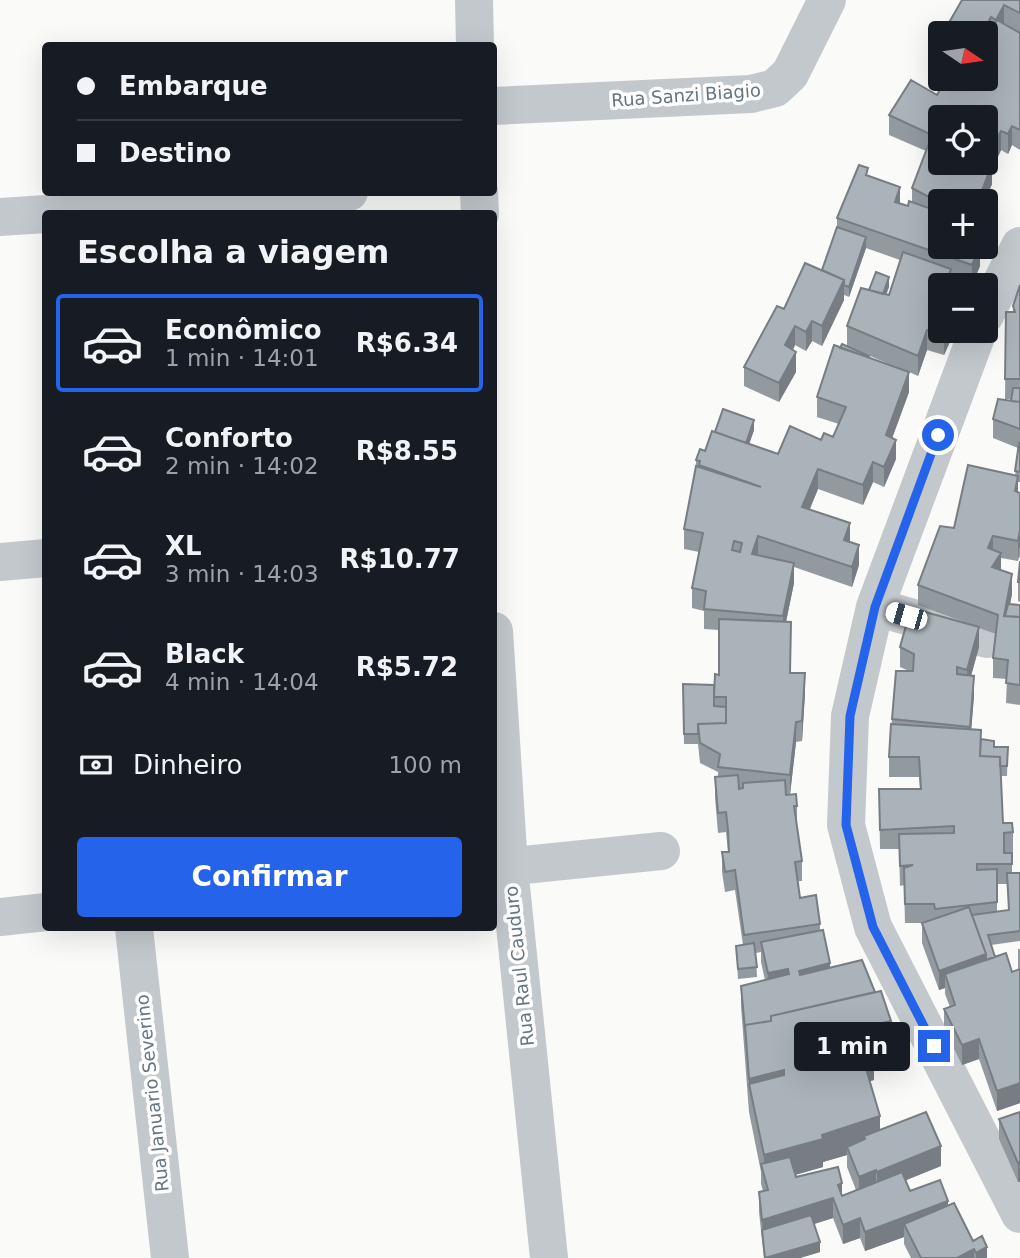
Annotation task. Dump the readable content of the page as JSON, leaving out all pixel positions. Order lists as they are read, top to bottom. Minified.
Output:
{"streets":{"street":["Rua Sanzi Biagio","Rua Raul Cauduro","Rua Januario Severino"]},"north":"right","page":{"map_buttons":["+","−"],"banner":["Embarque","Destino"],"heading":"Escolha a viagem","list":[{"name":"Econômico","note":"1 min · 14:01","value":"R$6.34"},{"name":"Conforto","note":"2 min · 14:02","value":"R$8.55"},{"name":"XL","note":"3 min · 14:03","value":"R$10.77"},{"name":"Black","note":"4 min · 14:04","value":"R$5.72"}],"pay":["Dinheiro","100 m"],"buttons":"Confirmar","bubble":"1 min"}}
